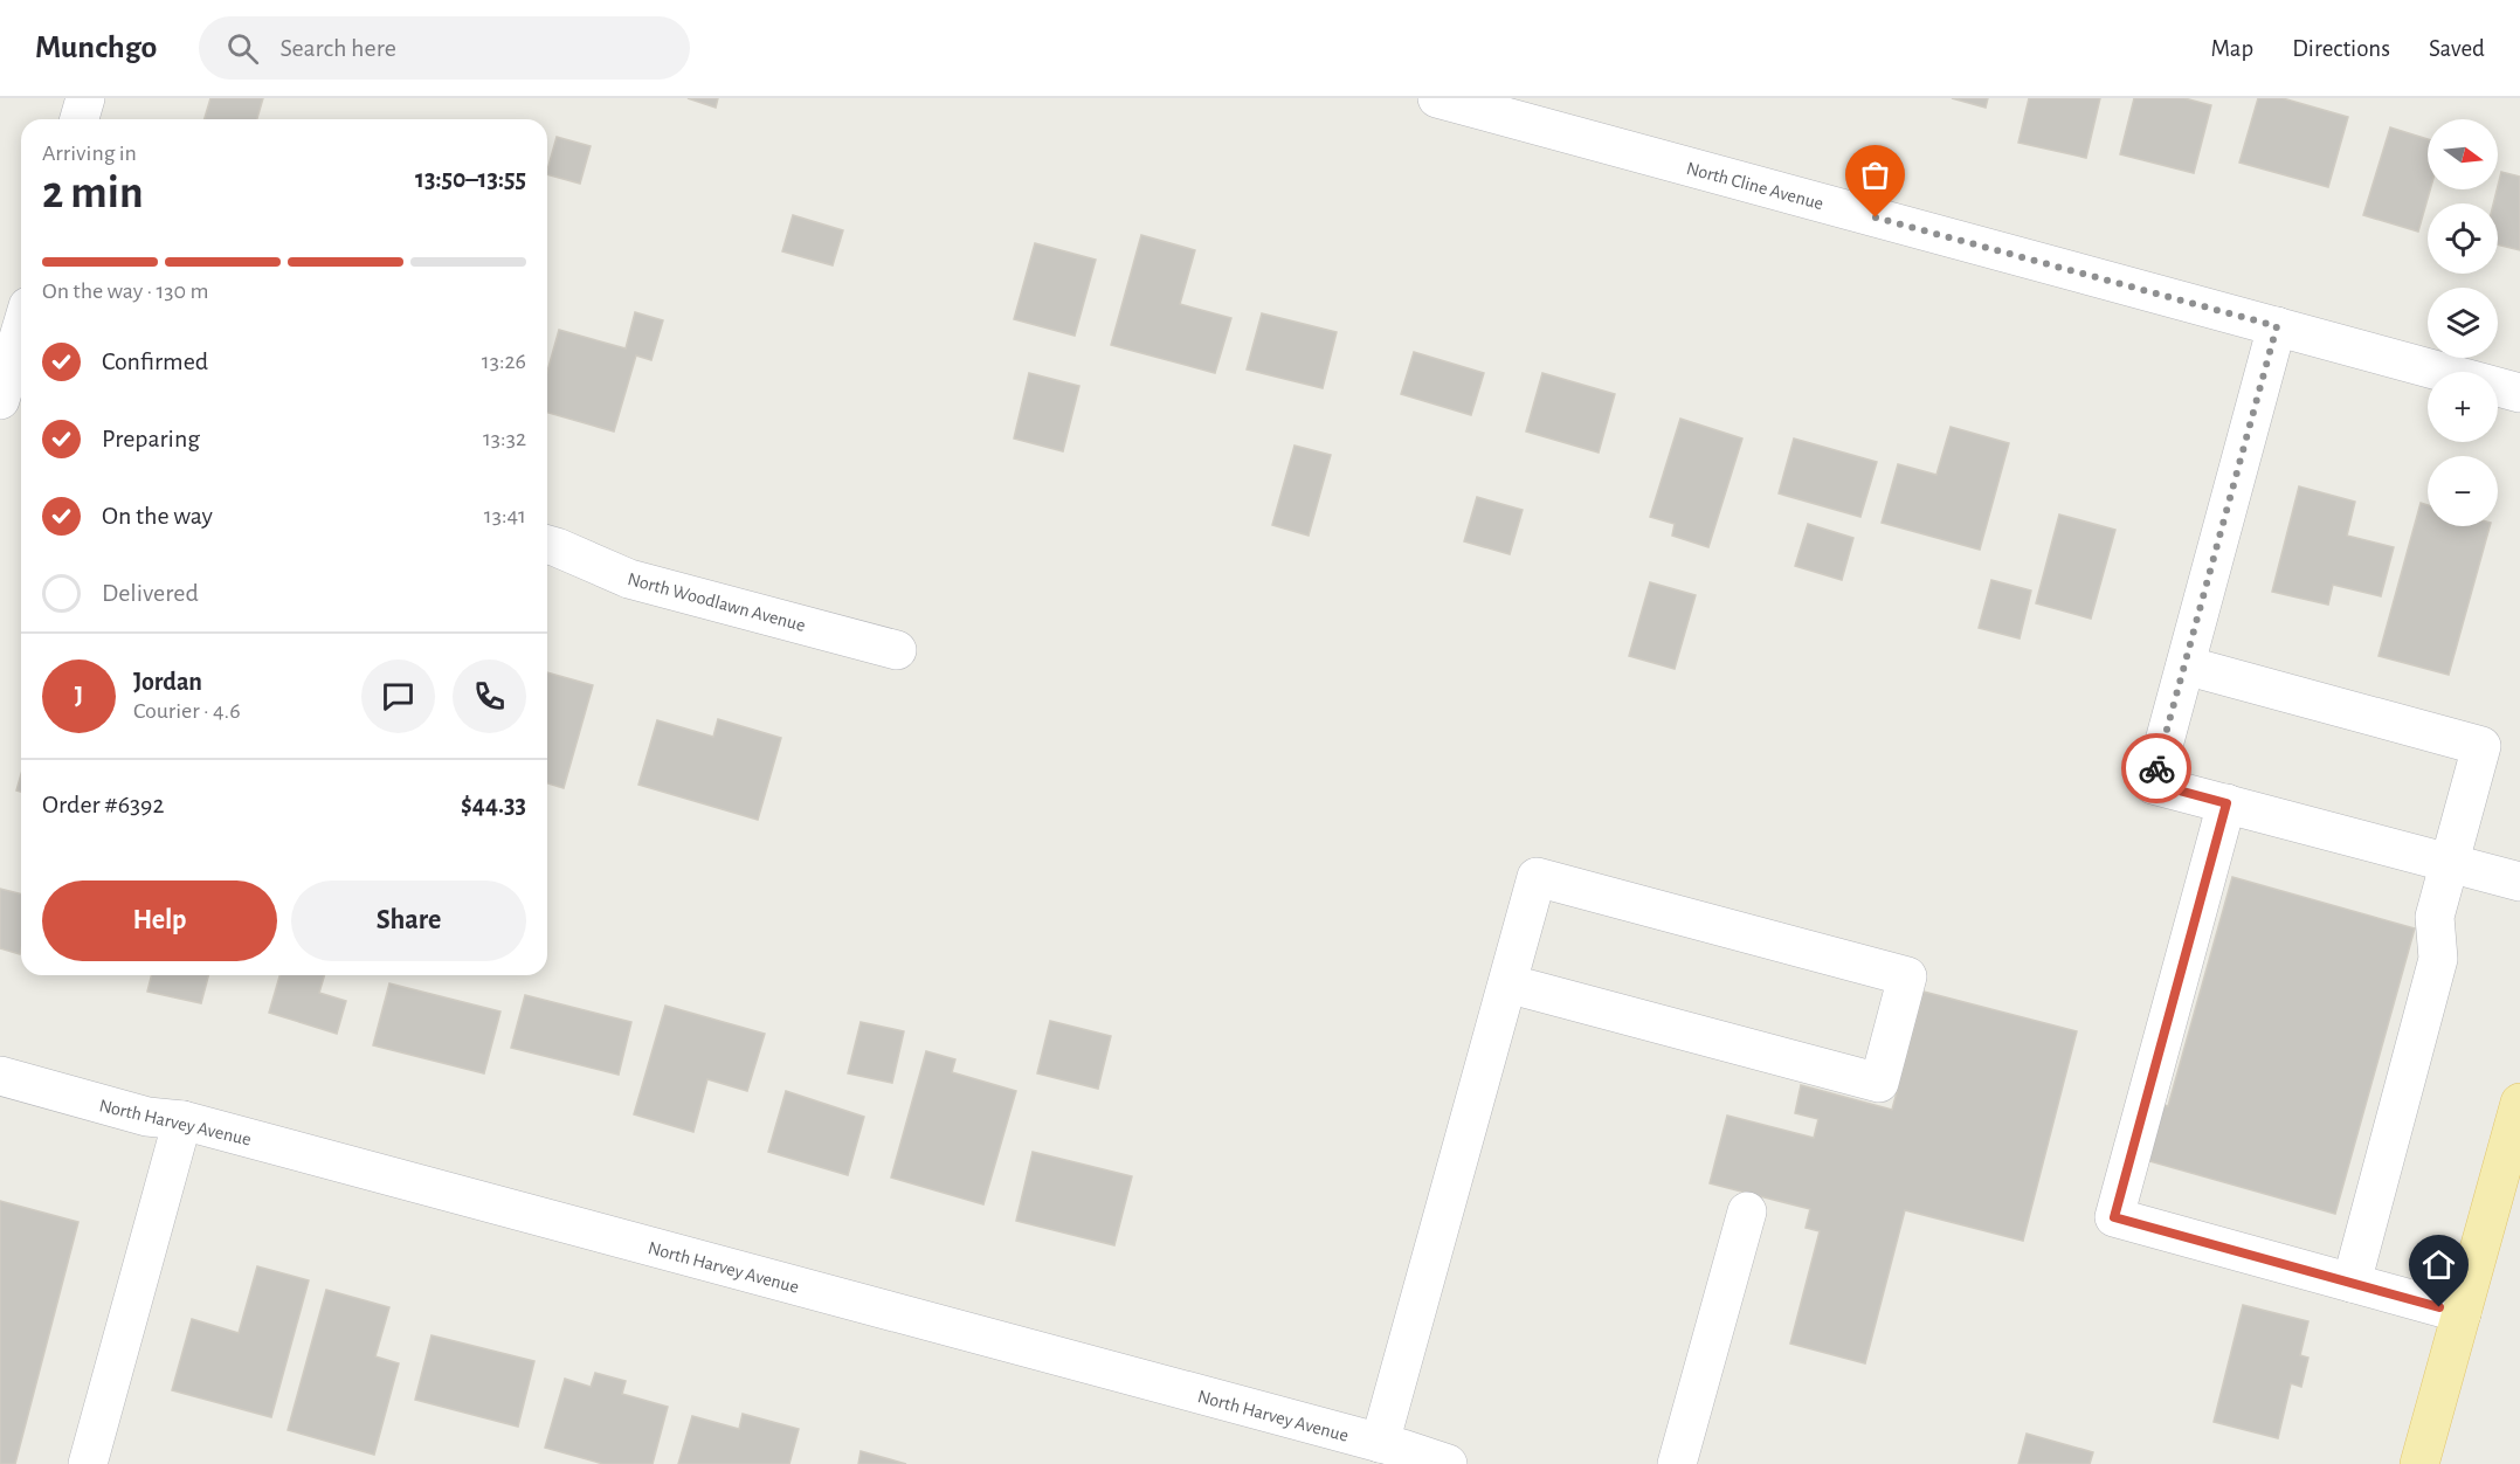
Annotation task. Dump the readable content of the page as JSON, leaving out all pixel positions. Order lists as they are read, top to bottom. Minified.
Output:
{"streets":{"street":["North Cline Avenue","North Woodlawn Avenue","North Harvey Avenue"]},"north":"right","page":{"header":"Munchgo","search":"Search here","nav":["Map","Directions","Saved"],"map_buttons":["+","−"],"heading":["2 min","Arriving in","13:50–13:55"],"panel":["Jordan","Courier · 4.6","Order #6392","$44.33"],"bar":"On the way · 130 m","list":[["Confirmed","13:26"],["Preparing","13:32"],["On the way","13:41"],"Delivered"],"round":"J","buttons":["Help","Share"]}}
